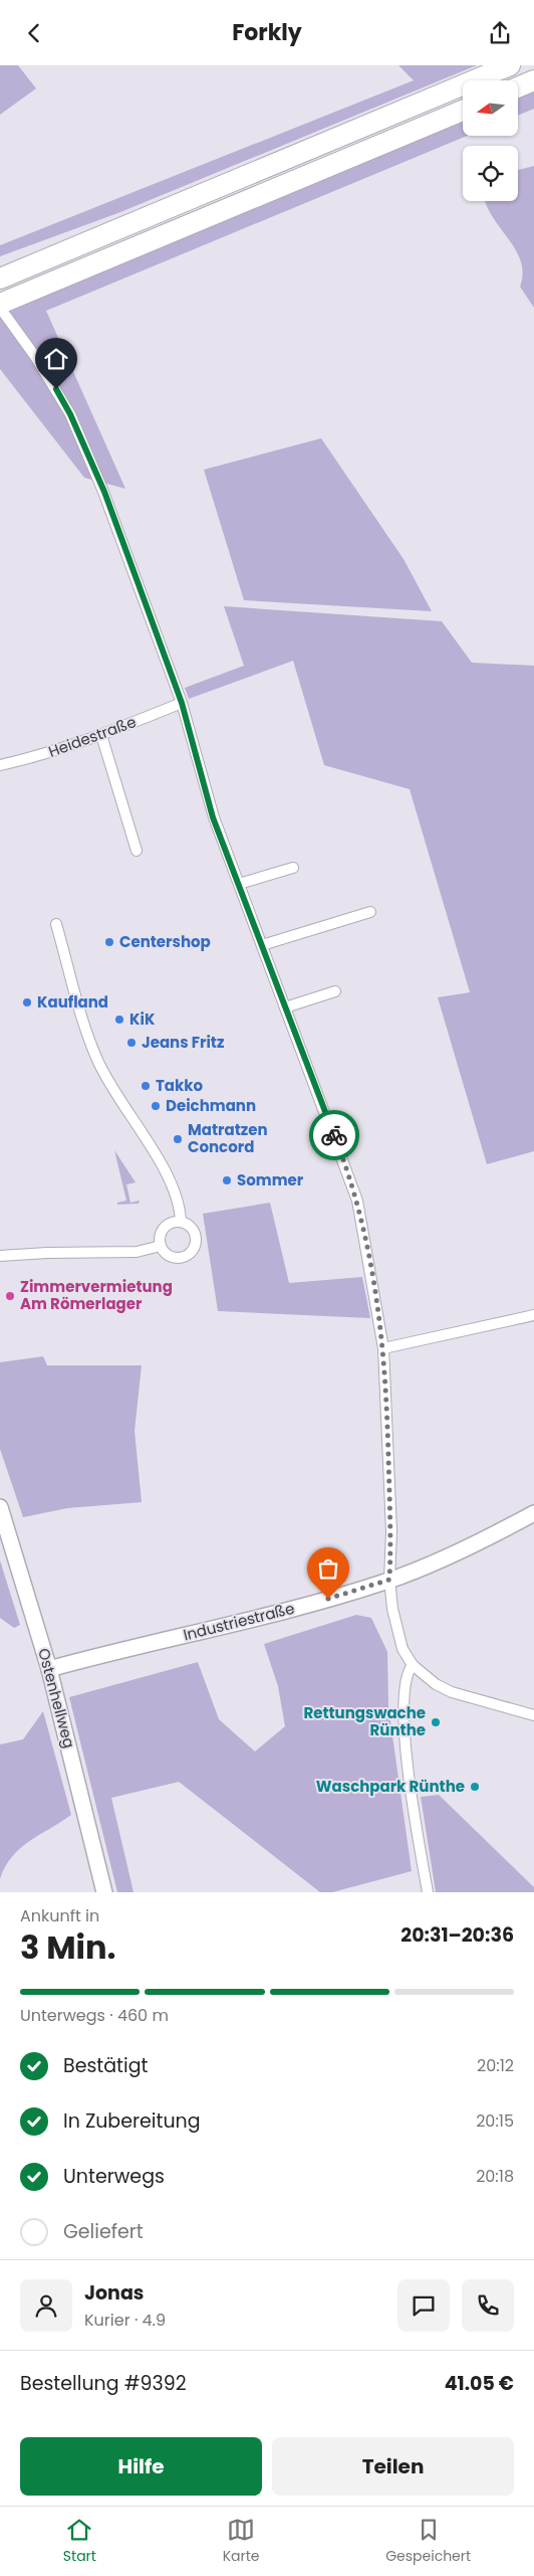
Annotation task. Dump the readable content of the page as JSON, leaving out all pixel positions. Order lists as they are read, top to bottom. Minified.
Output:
{"streets":{"street":["Heidestraße","Industriestraße","Ostenhellweg"]},"crossings":[["Industriestraße","Ostenhellweg"]],"places":["Centershop","Kaufland","KiK","Jeans Fritz","Takko","Deichmann","Matratzen Concord","Sommer","Zimmervermietung Am Römerlager","Rettungswache Rünthe","Waschpark Rünthe"],"north":"left","page":{"header":"Forkly","heading":["3 Min.","Ankunft in","20:31–20:36"],"panel":["Jonas","Kurier · 4.9","Bestellung #9392","41.05 €"],"bar":"Unterwegs · 460 m","list":[["Bestätigt","20:12"],["In Zubereitung","20:15"],["Unterwegs","20:18"],"Geliefert"],"buttons":["Hilfe","Teilen"],"tabs":["Start","Karte","Gespeichert"]}}
